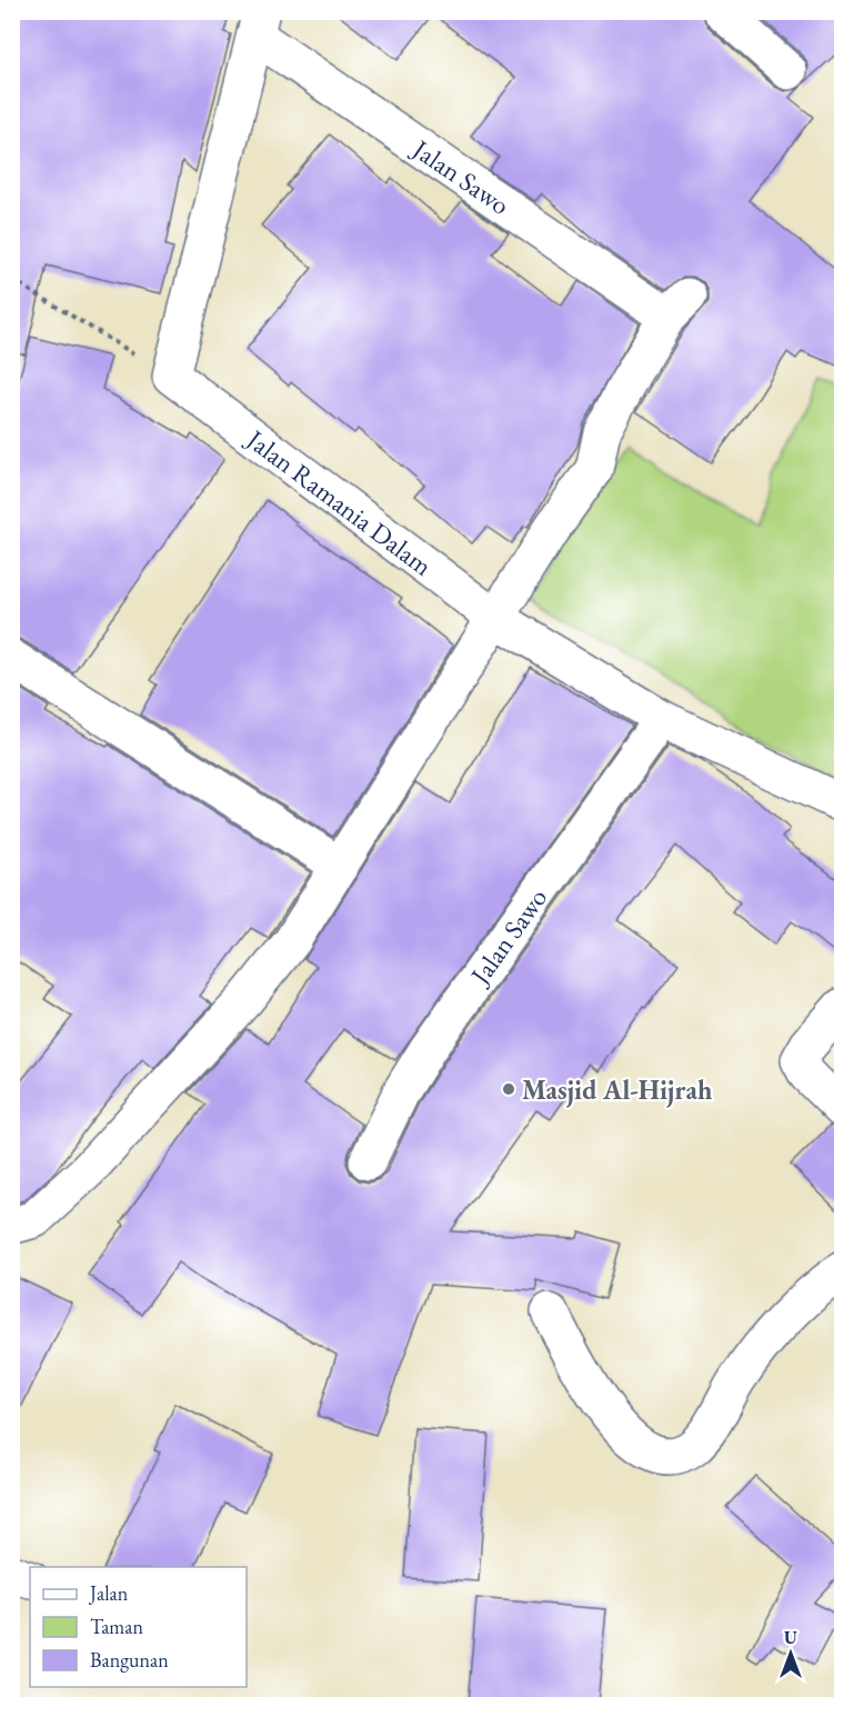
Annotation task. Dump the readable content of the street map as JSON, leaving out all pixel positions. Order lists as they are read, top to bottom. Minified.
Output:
{"streets":{"street":["Jalan Sawo","Jalan Ramania Dalam"]},"crossings":[["Jalan Sawo","Jalan Ramania Dalam"]],"places":["Masjid Al-Hijrah"],"legend":["Jalan","Taman","Bangunan"],"north":"top"}
